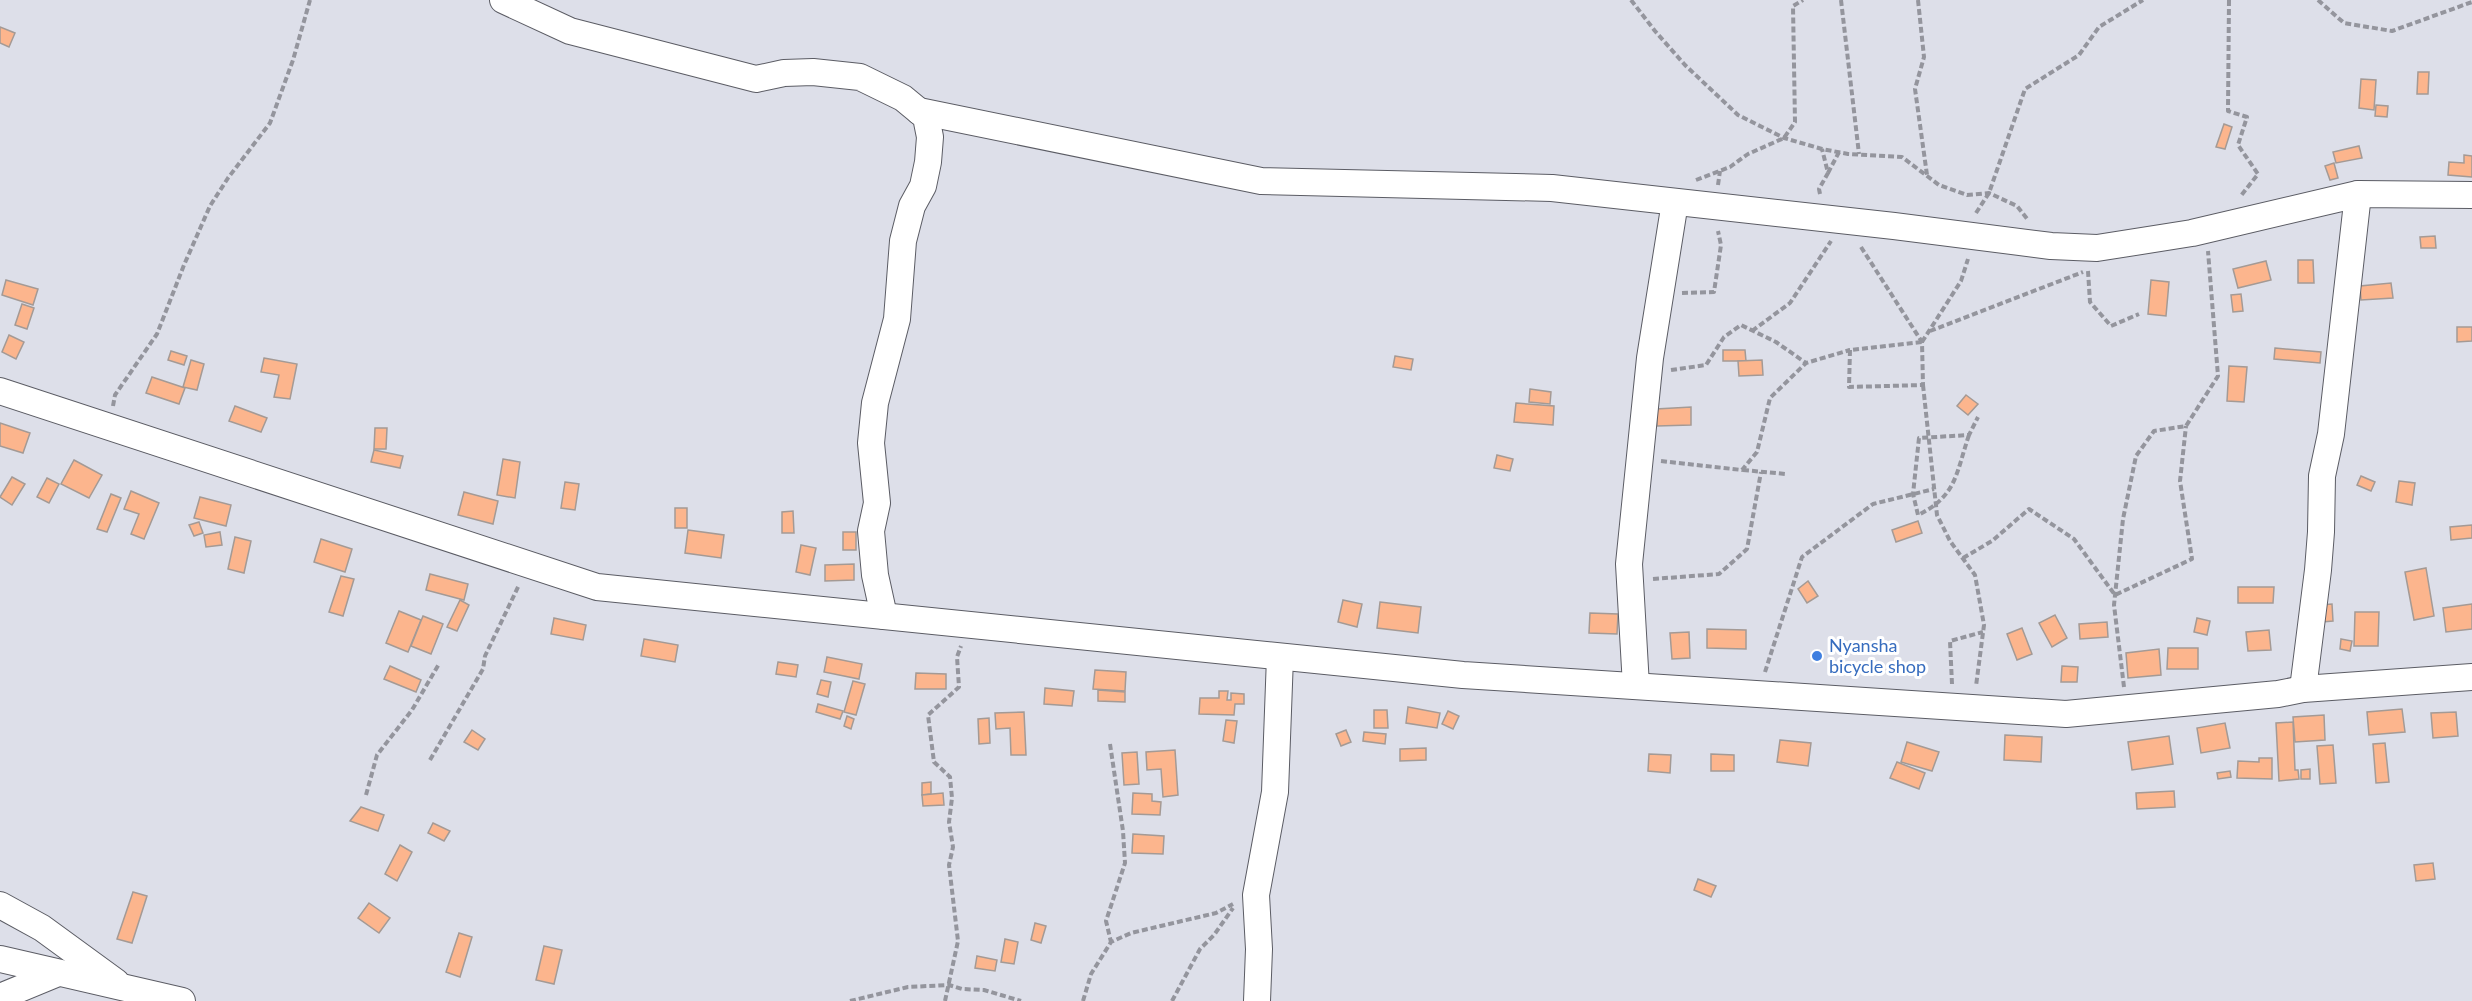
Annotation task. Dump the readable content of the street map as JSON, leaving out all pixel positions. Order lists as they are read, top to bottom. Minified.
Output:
{"places":["Nyansha bicycle shop"]}
